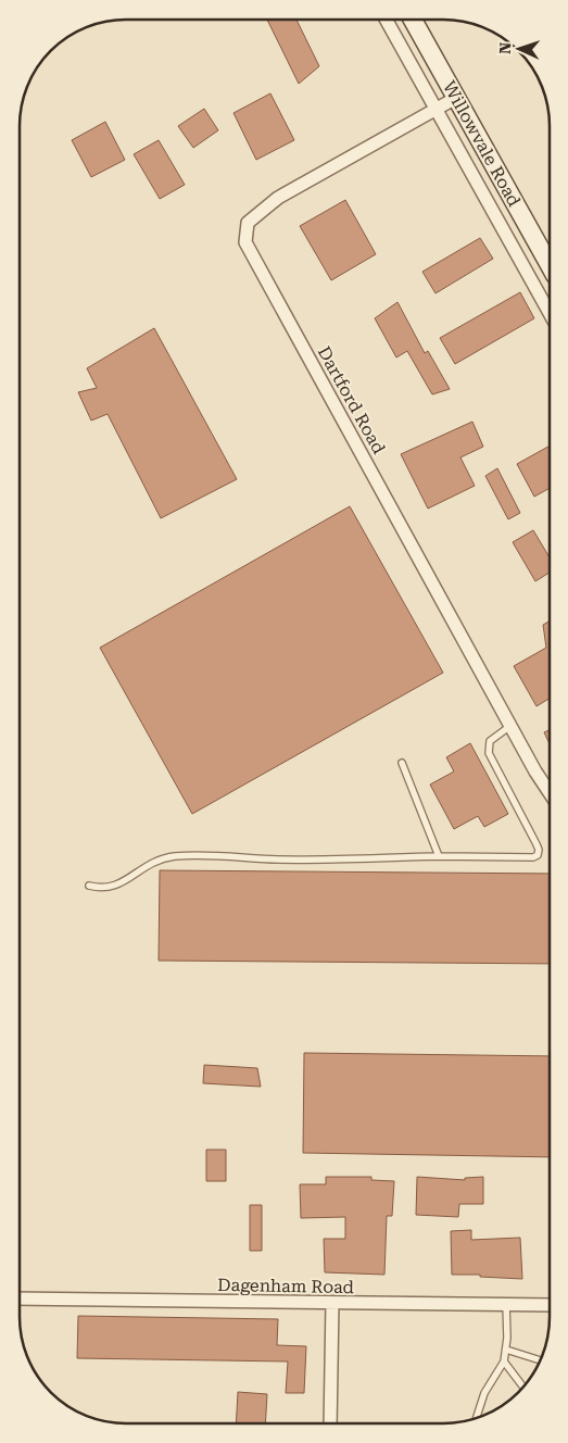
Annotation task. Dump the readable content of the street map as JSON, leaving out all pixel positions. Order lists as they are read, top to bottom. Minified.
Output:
{"streets":{"main road":["Willowvale Road"],"street":["Dartford Road","Dagenham Road"]},"crossings":[["Willowvale Road","Dartford Road"]],"north":"left"}
